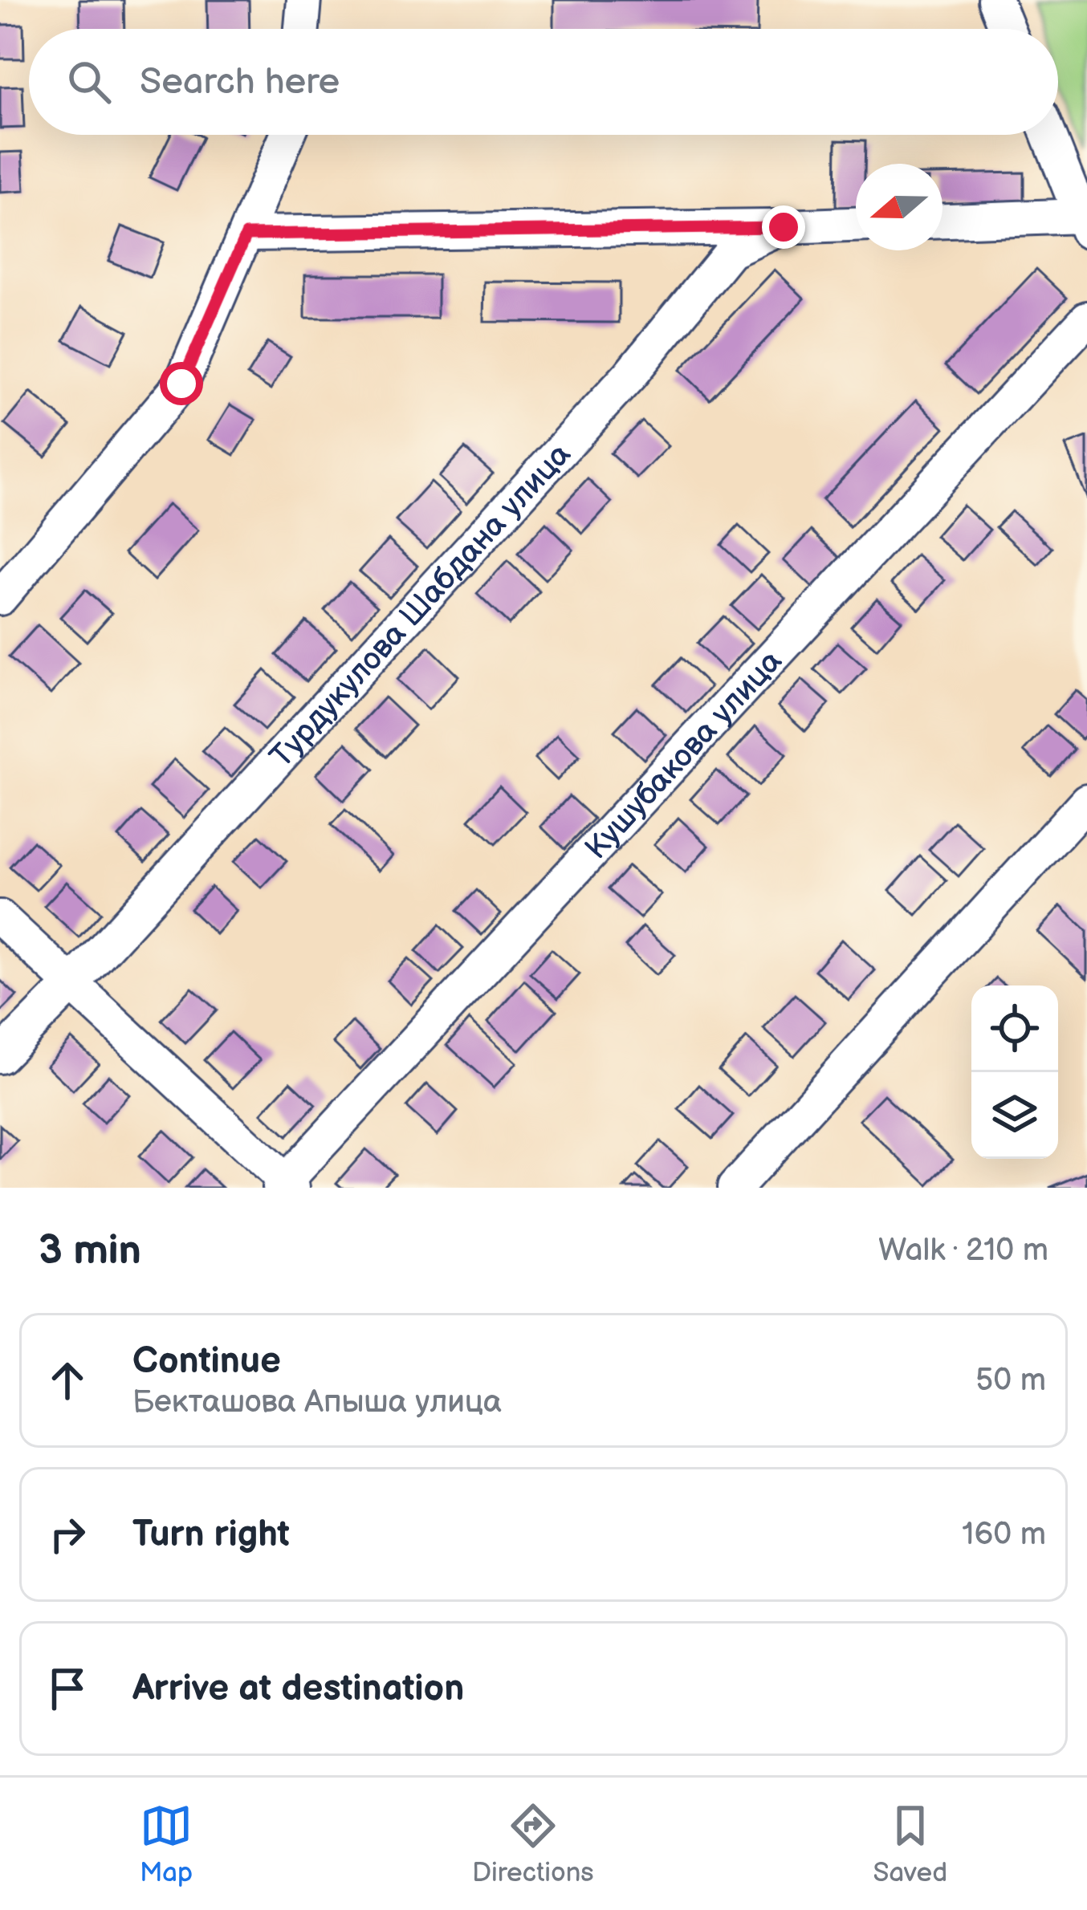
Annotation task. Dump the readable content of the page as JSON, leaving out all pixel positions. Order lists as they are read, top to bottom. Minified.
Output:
{"streets":{"street":["Турдукулова Шабдана улица","Кушубакова улица"]},"north":"left","page":{"search":"Search here","heading":["3 min","Walk · 210 m"],"list":[["Continue","Бекташова Апыша улица","50 m"],["Turn right","160 m"],"Arrive at destination"],"nav":["Map","Directions","Saved"]}}
